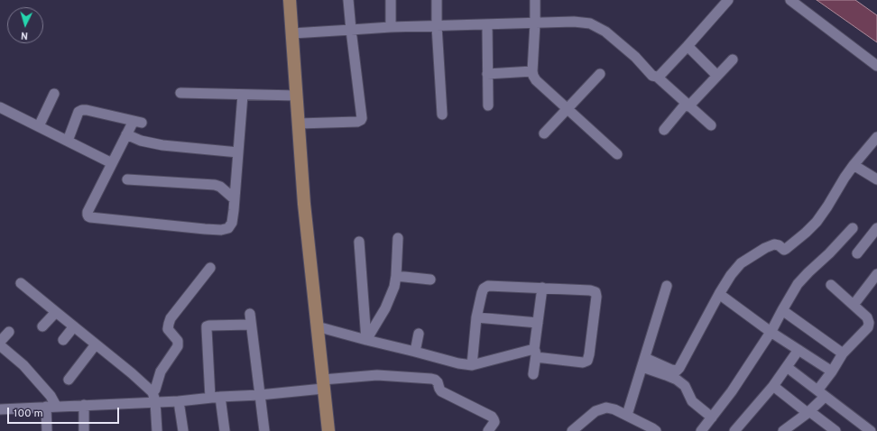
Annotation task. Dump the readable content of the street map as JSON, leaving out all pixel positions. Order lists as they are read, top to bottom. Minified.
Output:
{"scale_bar":"100 m","north":"bottom"}
